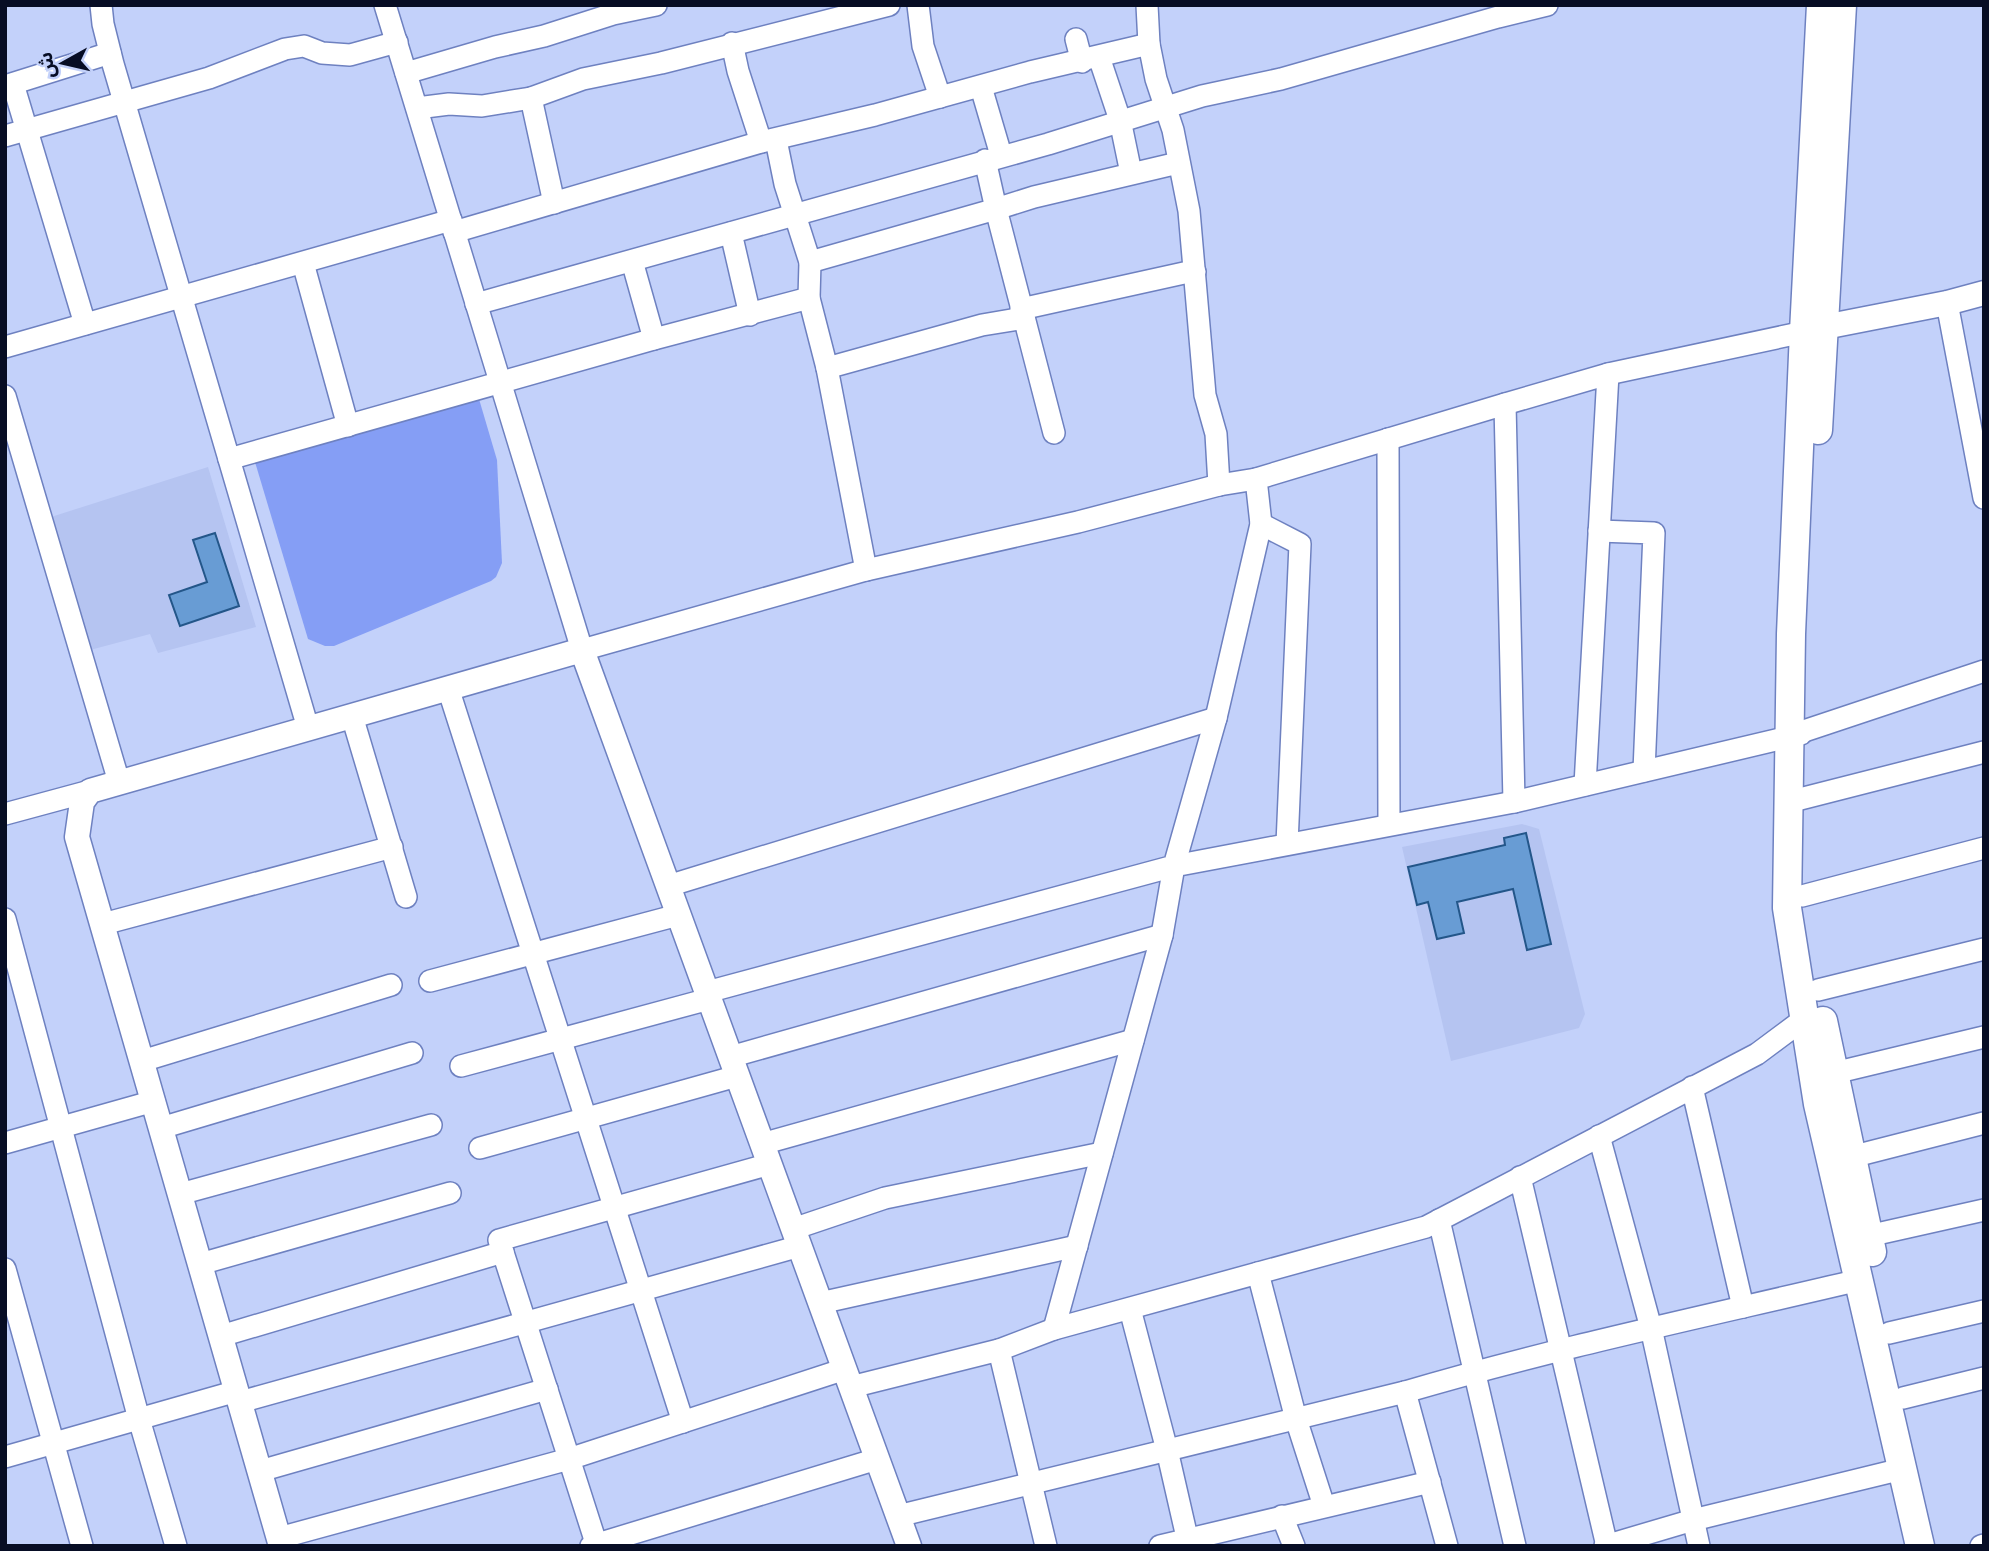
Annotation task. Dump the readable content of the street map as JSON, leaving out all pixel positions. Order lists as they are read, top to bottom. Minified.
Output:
{"north":"left"}
